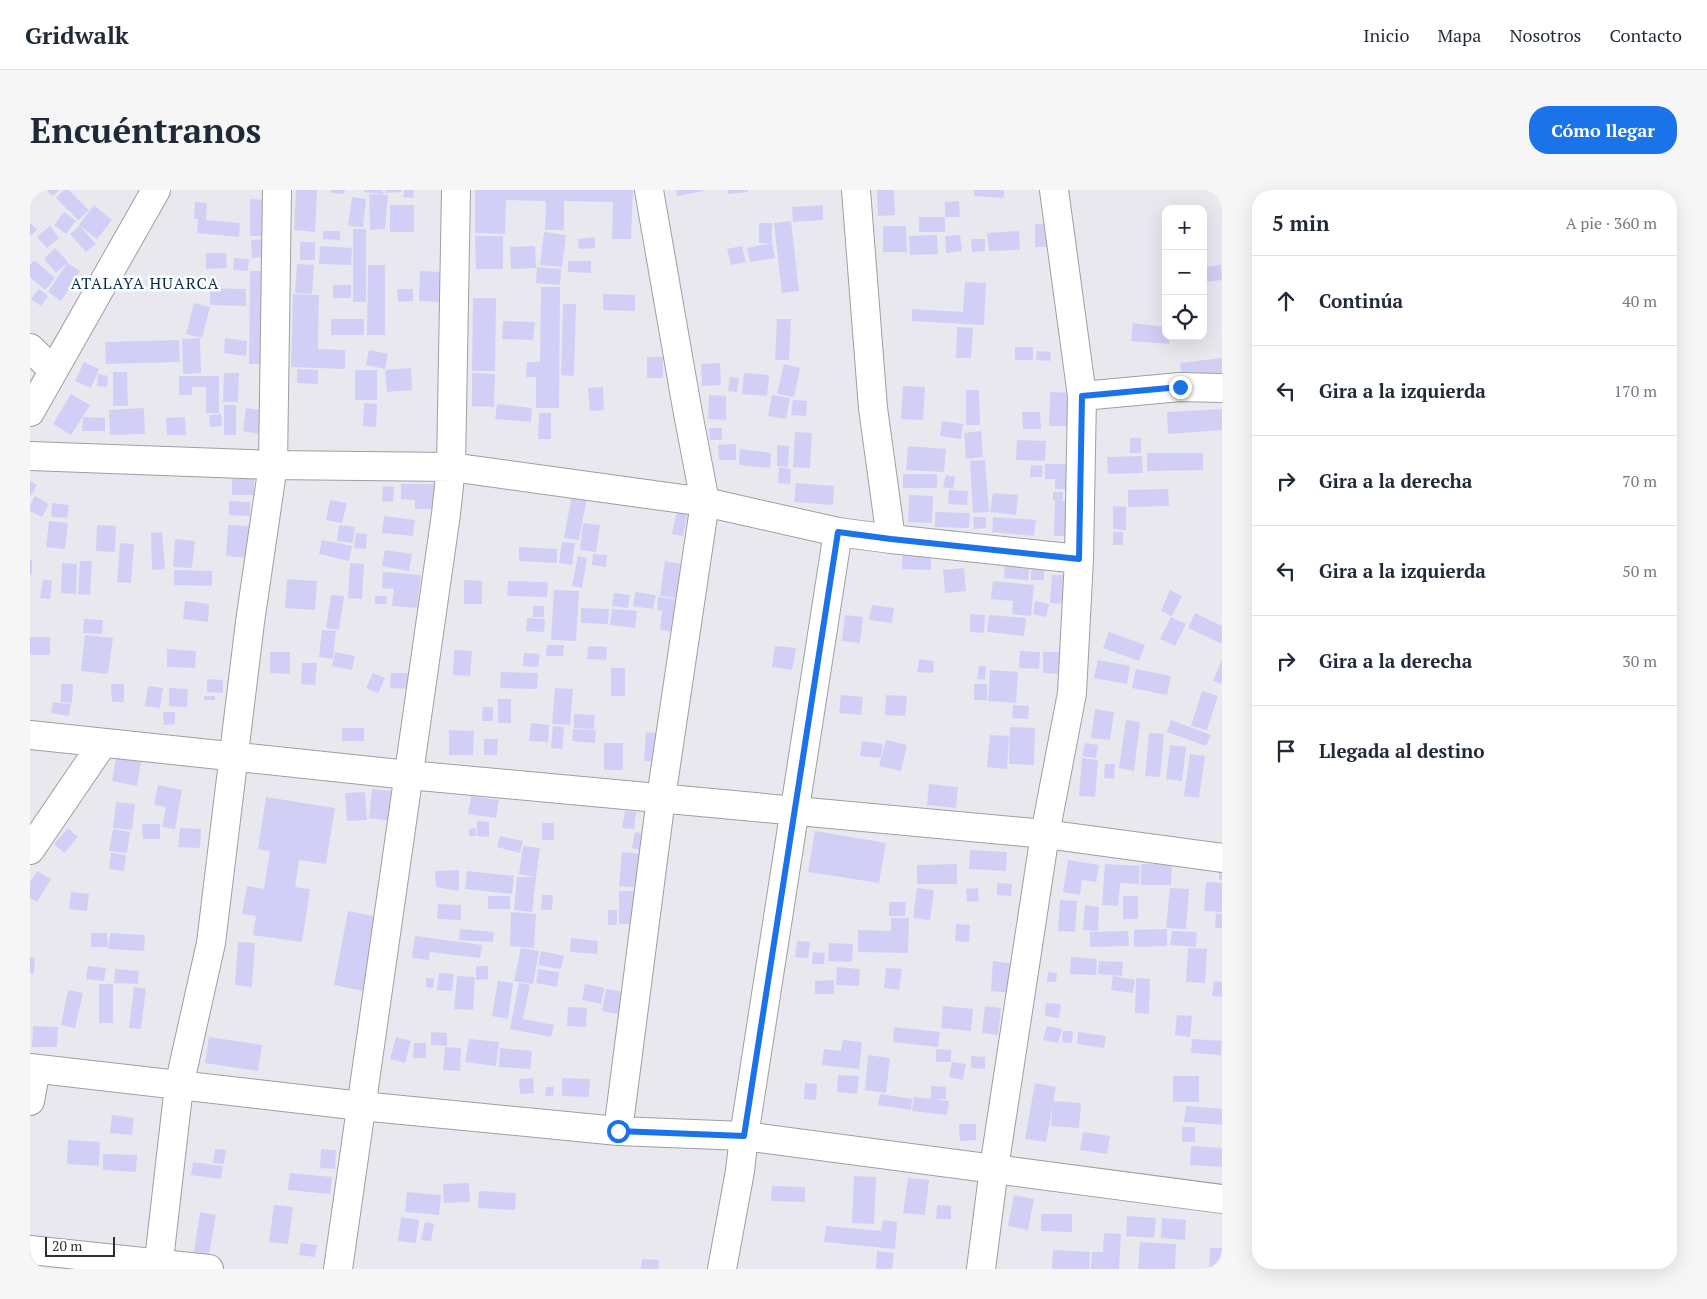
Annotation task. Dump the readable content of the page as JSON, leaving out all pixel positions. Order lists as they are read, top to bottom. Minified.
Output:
{"districts":["ATALAYA HUARCA"],"scale_bar":"20 m","page":{"header":"Gridwalk","nav":["Inicio","Mapa","Nosotros","Contacto"],"buttons":"Cómo llegar","title":"Encuéntranos","heading":["5 min","A pie · 360 m"],"map_buttons":["+","−"],"list":[["Continúa","40 m"],["Gira a la izquierda","170 m"],["Gira a la derecha","70 m"],["Gira a la izquierda","50 m"],["Gira a la derecha","30 m"],"Llegada al destino"],"scale":"20 m"}}
